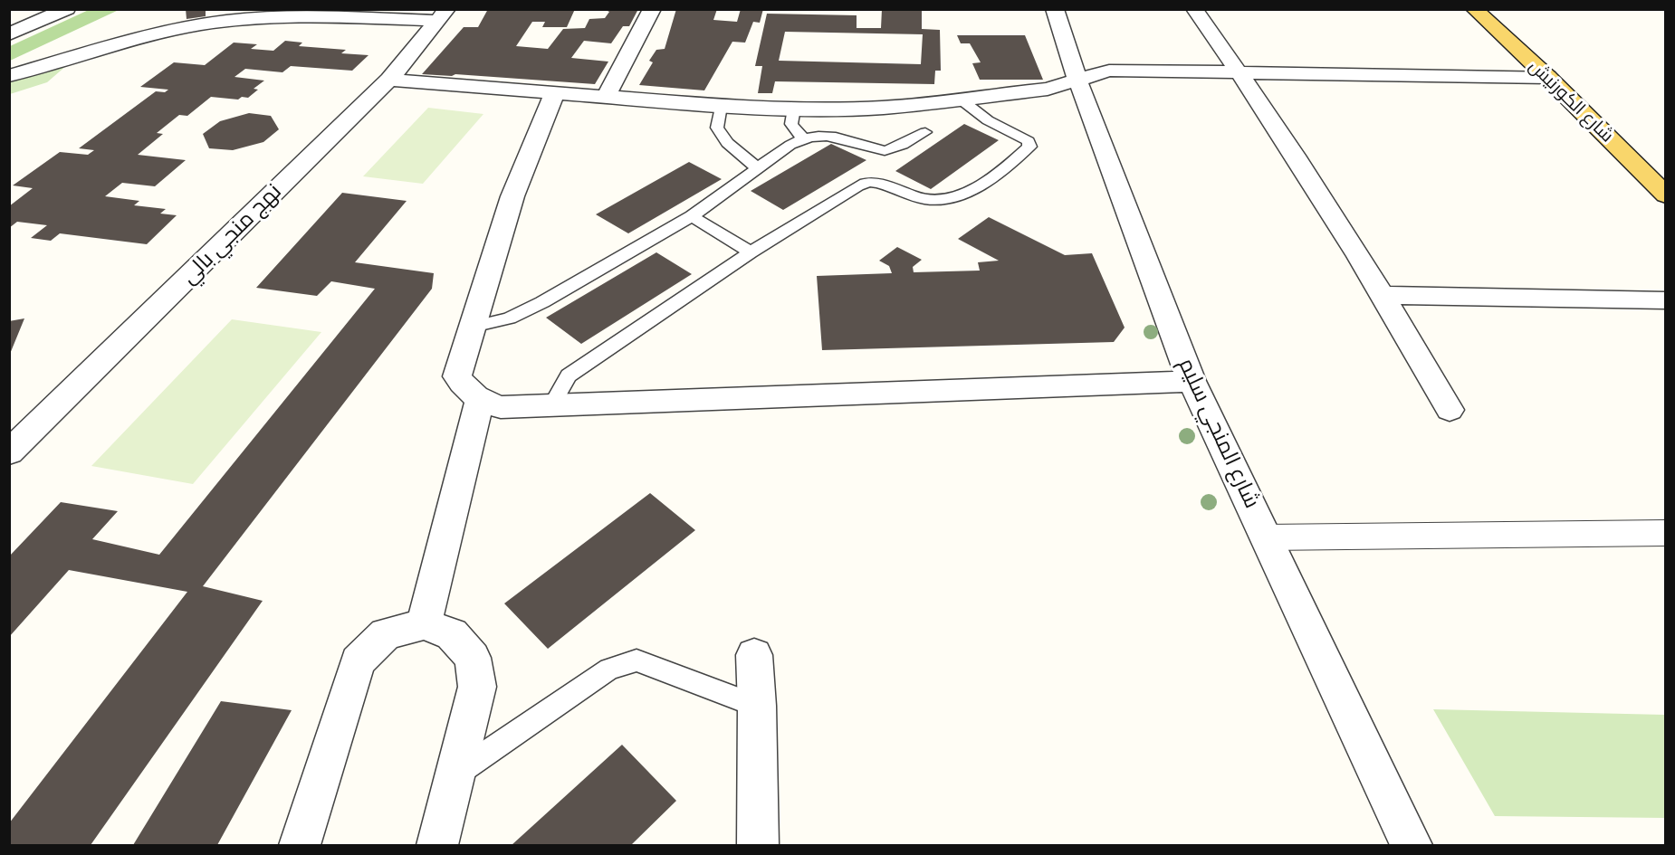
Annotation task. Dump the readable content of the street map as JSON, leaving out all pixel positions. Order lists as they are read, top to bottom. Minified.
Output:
{"streets":{"main road":["شارع الكورنيش"],"street":["نهج منجي بالي","شارع المنجي سليم"]}}
